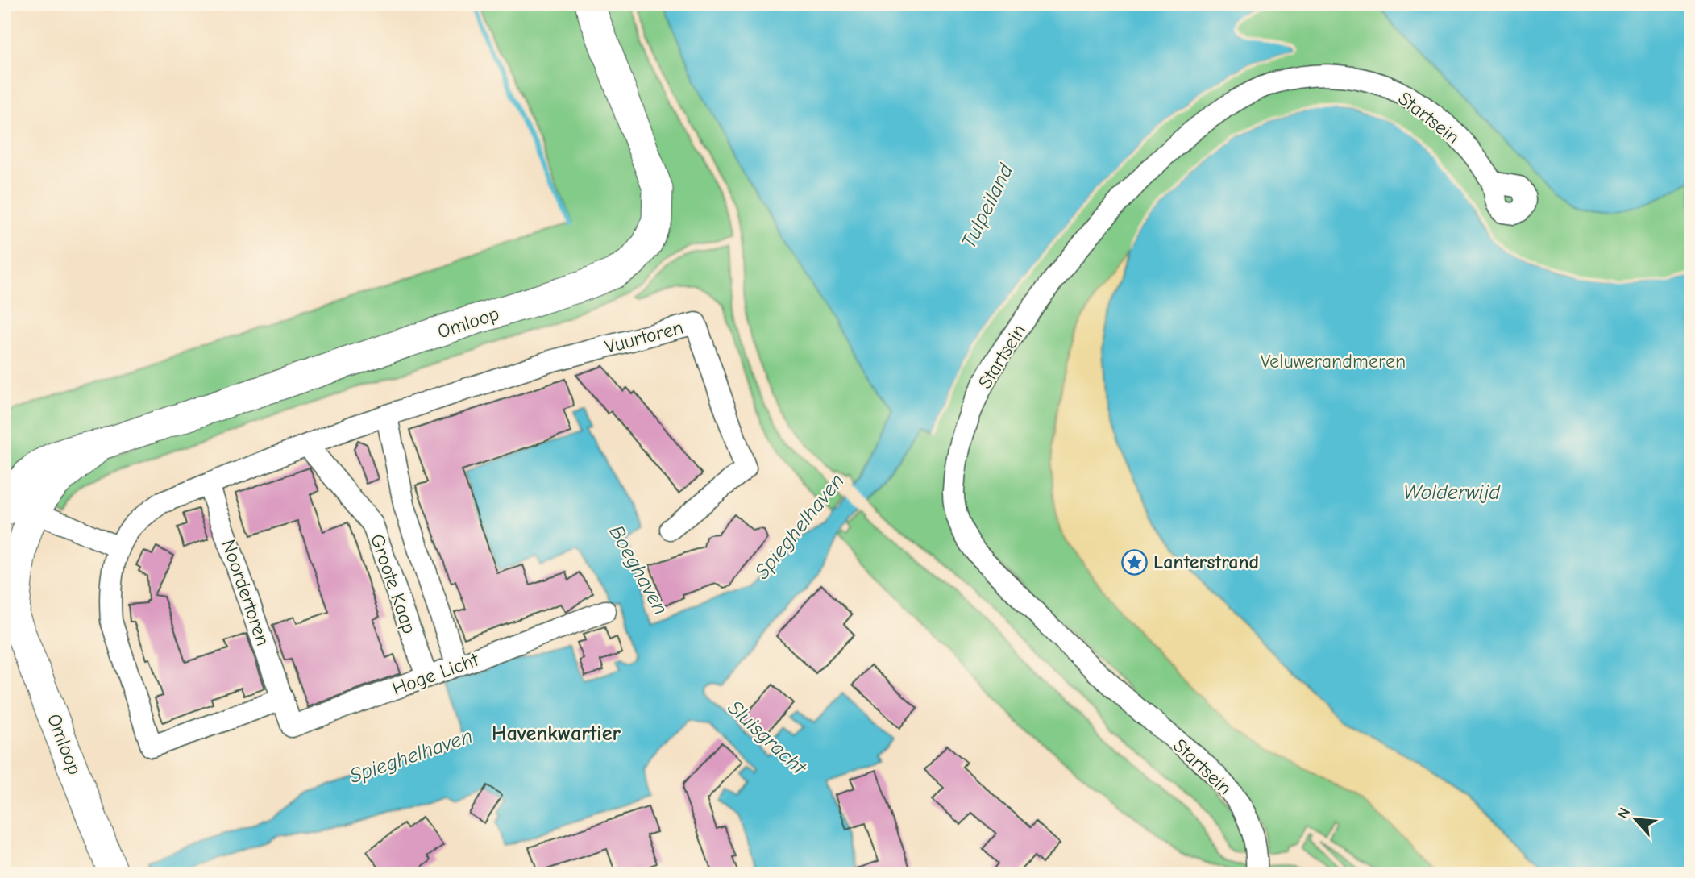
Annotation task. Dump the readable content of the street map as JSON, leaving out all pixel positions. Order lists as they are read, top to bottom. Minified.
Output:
{"streets":{"main road":["Omloop"],"street":["Startsein","Vuurtoren","Groote Kaap","Noordertoren","Hoge Licht"]},"crossings":[["Vuurtoren","Groote Kaap"],["Groote Kaap","Hoge Licht"],["Noordertoren","Hoge Licht"]],"districts":["Havenkwartier"],"water":["Tulpeiland","Wolderwijd","Spieghelhaven","Boeghaven","Sluisgracht"],"parks":["Veluwerandmeren"],"places":{"place":["Lanterstrand"]},"north":"top left"}
